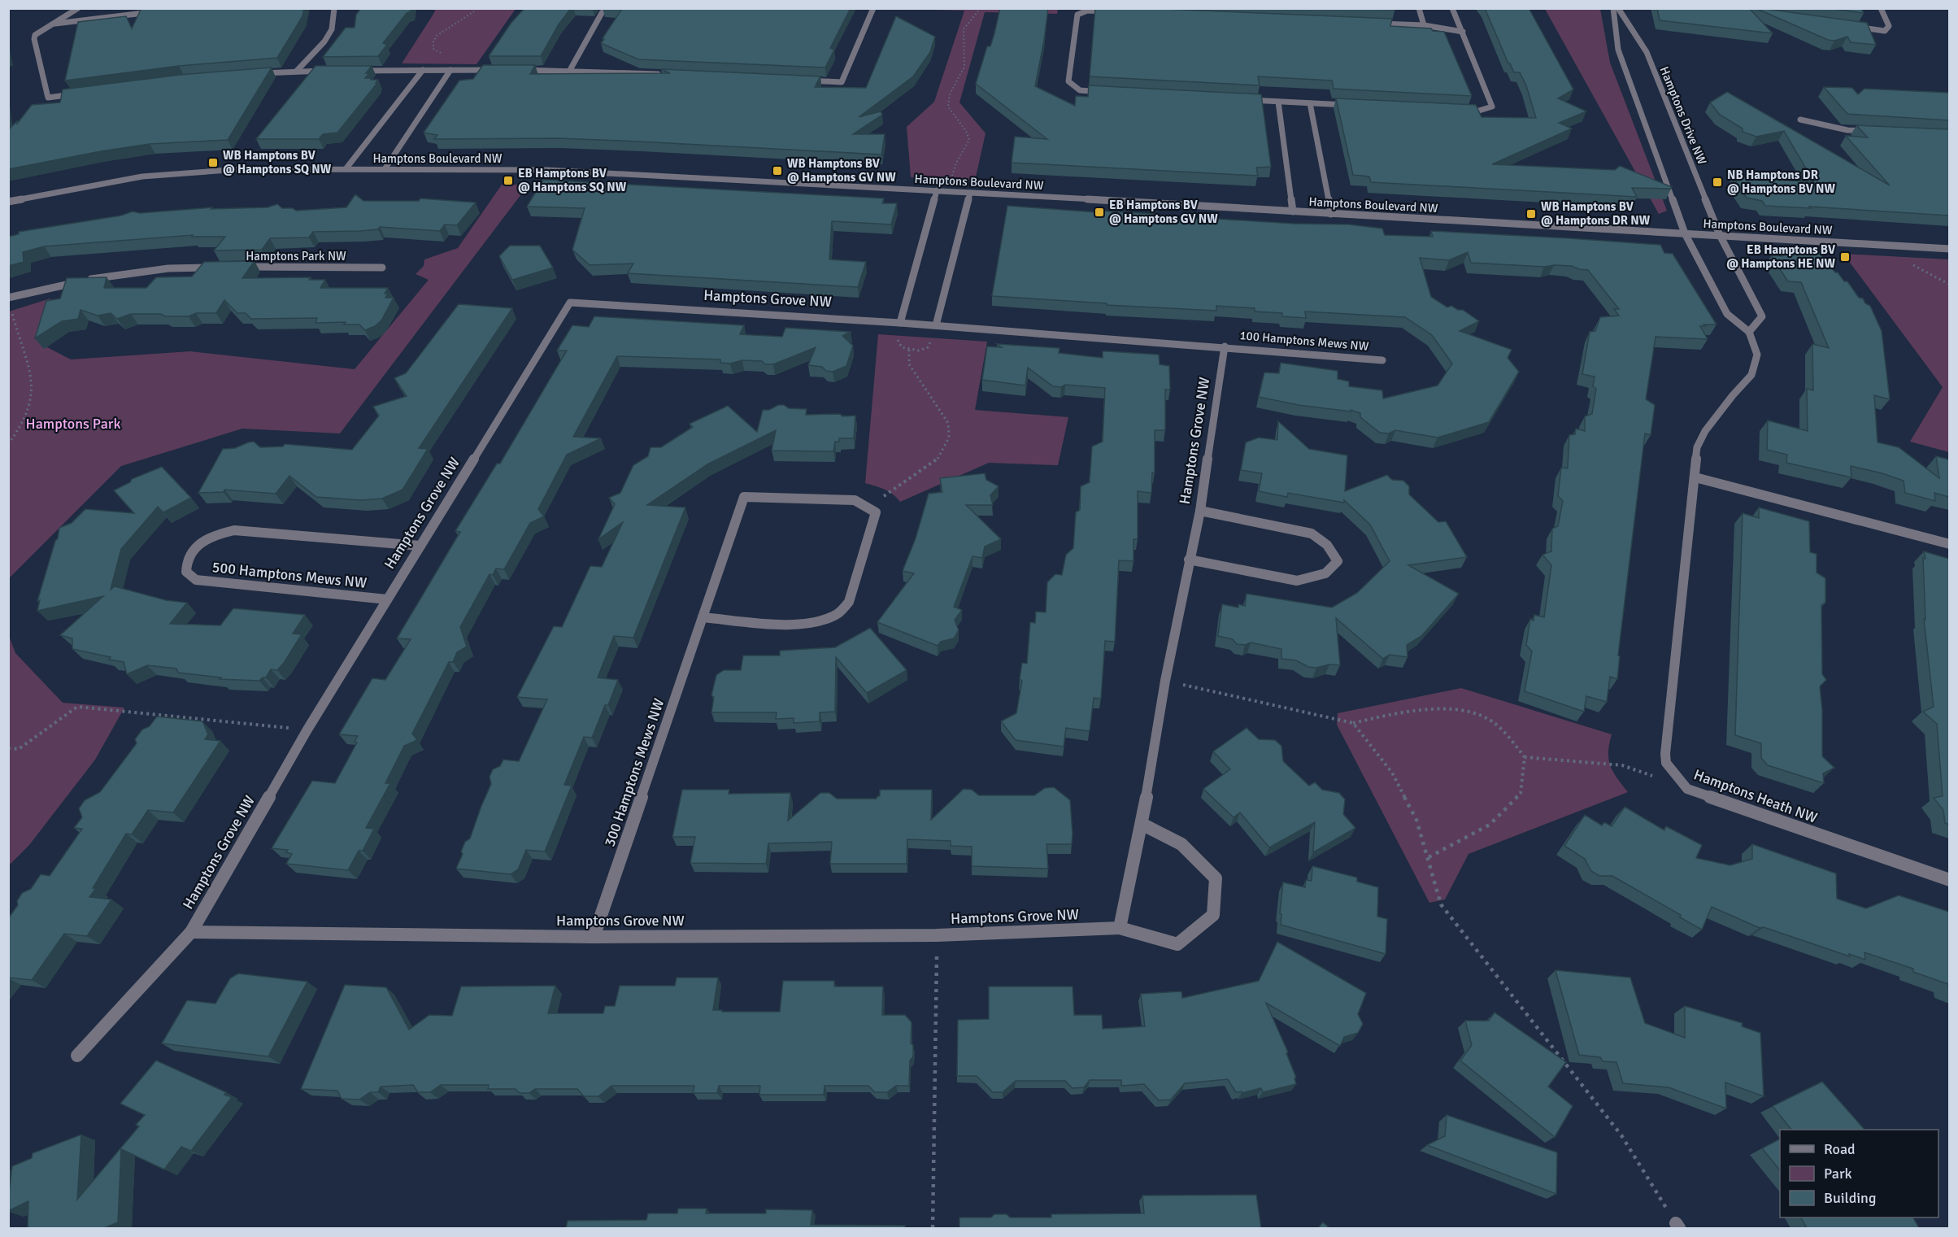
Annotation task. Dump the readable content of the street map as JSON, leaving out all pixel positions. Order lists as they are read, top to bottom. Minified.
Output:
{"streets":{"street":["Hamptons Drive NW","Hamptons Boulevard NW","Hamptons Park NW","Hamptons Grove NW","100 Hamptons Mews NW","500 Hamptons Mews NW","300 Hamptons Mews NW","Hamptons Heath NW"]},"crossings":[["Hamptons Drive NW","Hamptons Boulevard NW"],["Hamptons Grove NW","100 Hamptons Mews NW"],["Hamptons Grove NW","500 Hamptons Mews NW"],["Hamptons Grove NW","300 Hamptons Mews NW"]],"parks":["Hamptons Park"],"places":{"transit":["WB Hamptons BV @ Hamptons SQ NW","WB Hamptons BV @ Hamptons GV NW","EB Hamptons BV @ Hamptons SQ NW","NB Hamptons DR @ Hamptons BV NW","EB Hamptons BV @ Hamptons GV NW","WB Hamptons BV @ Hamptons DR NW","EB Hamptons BV @ Hamptons HE NW"]},"legend":["Road","Park","Building"]}
